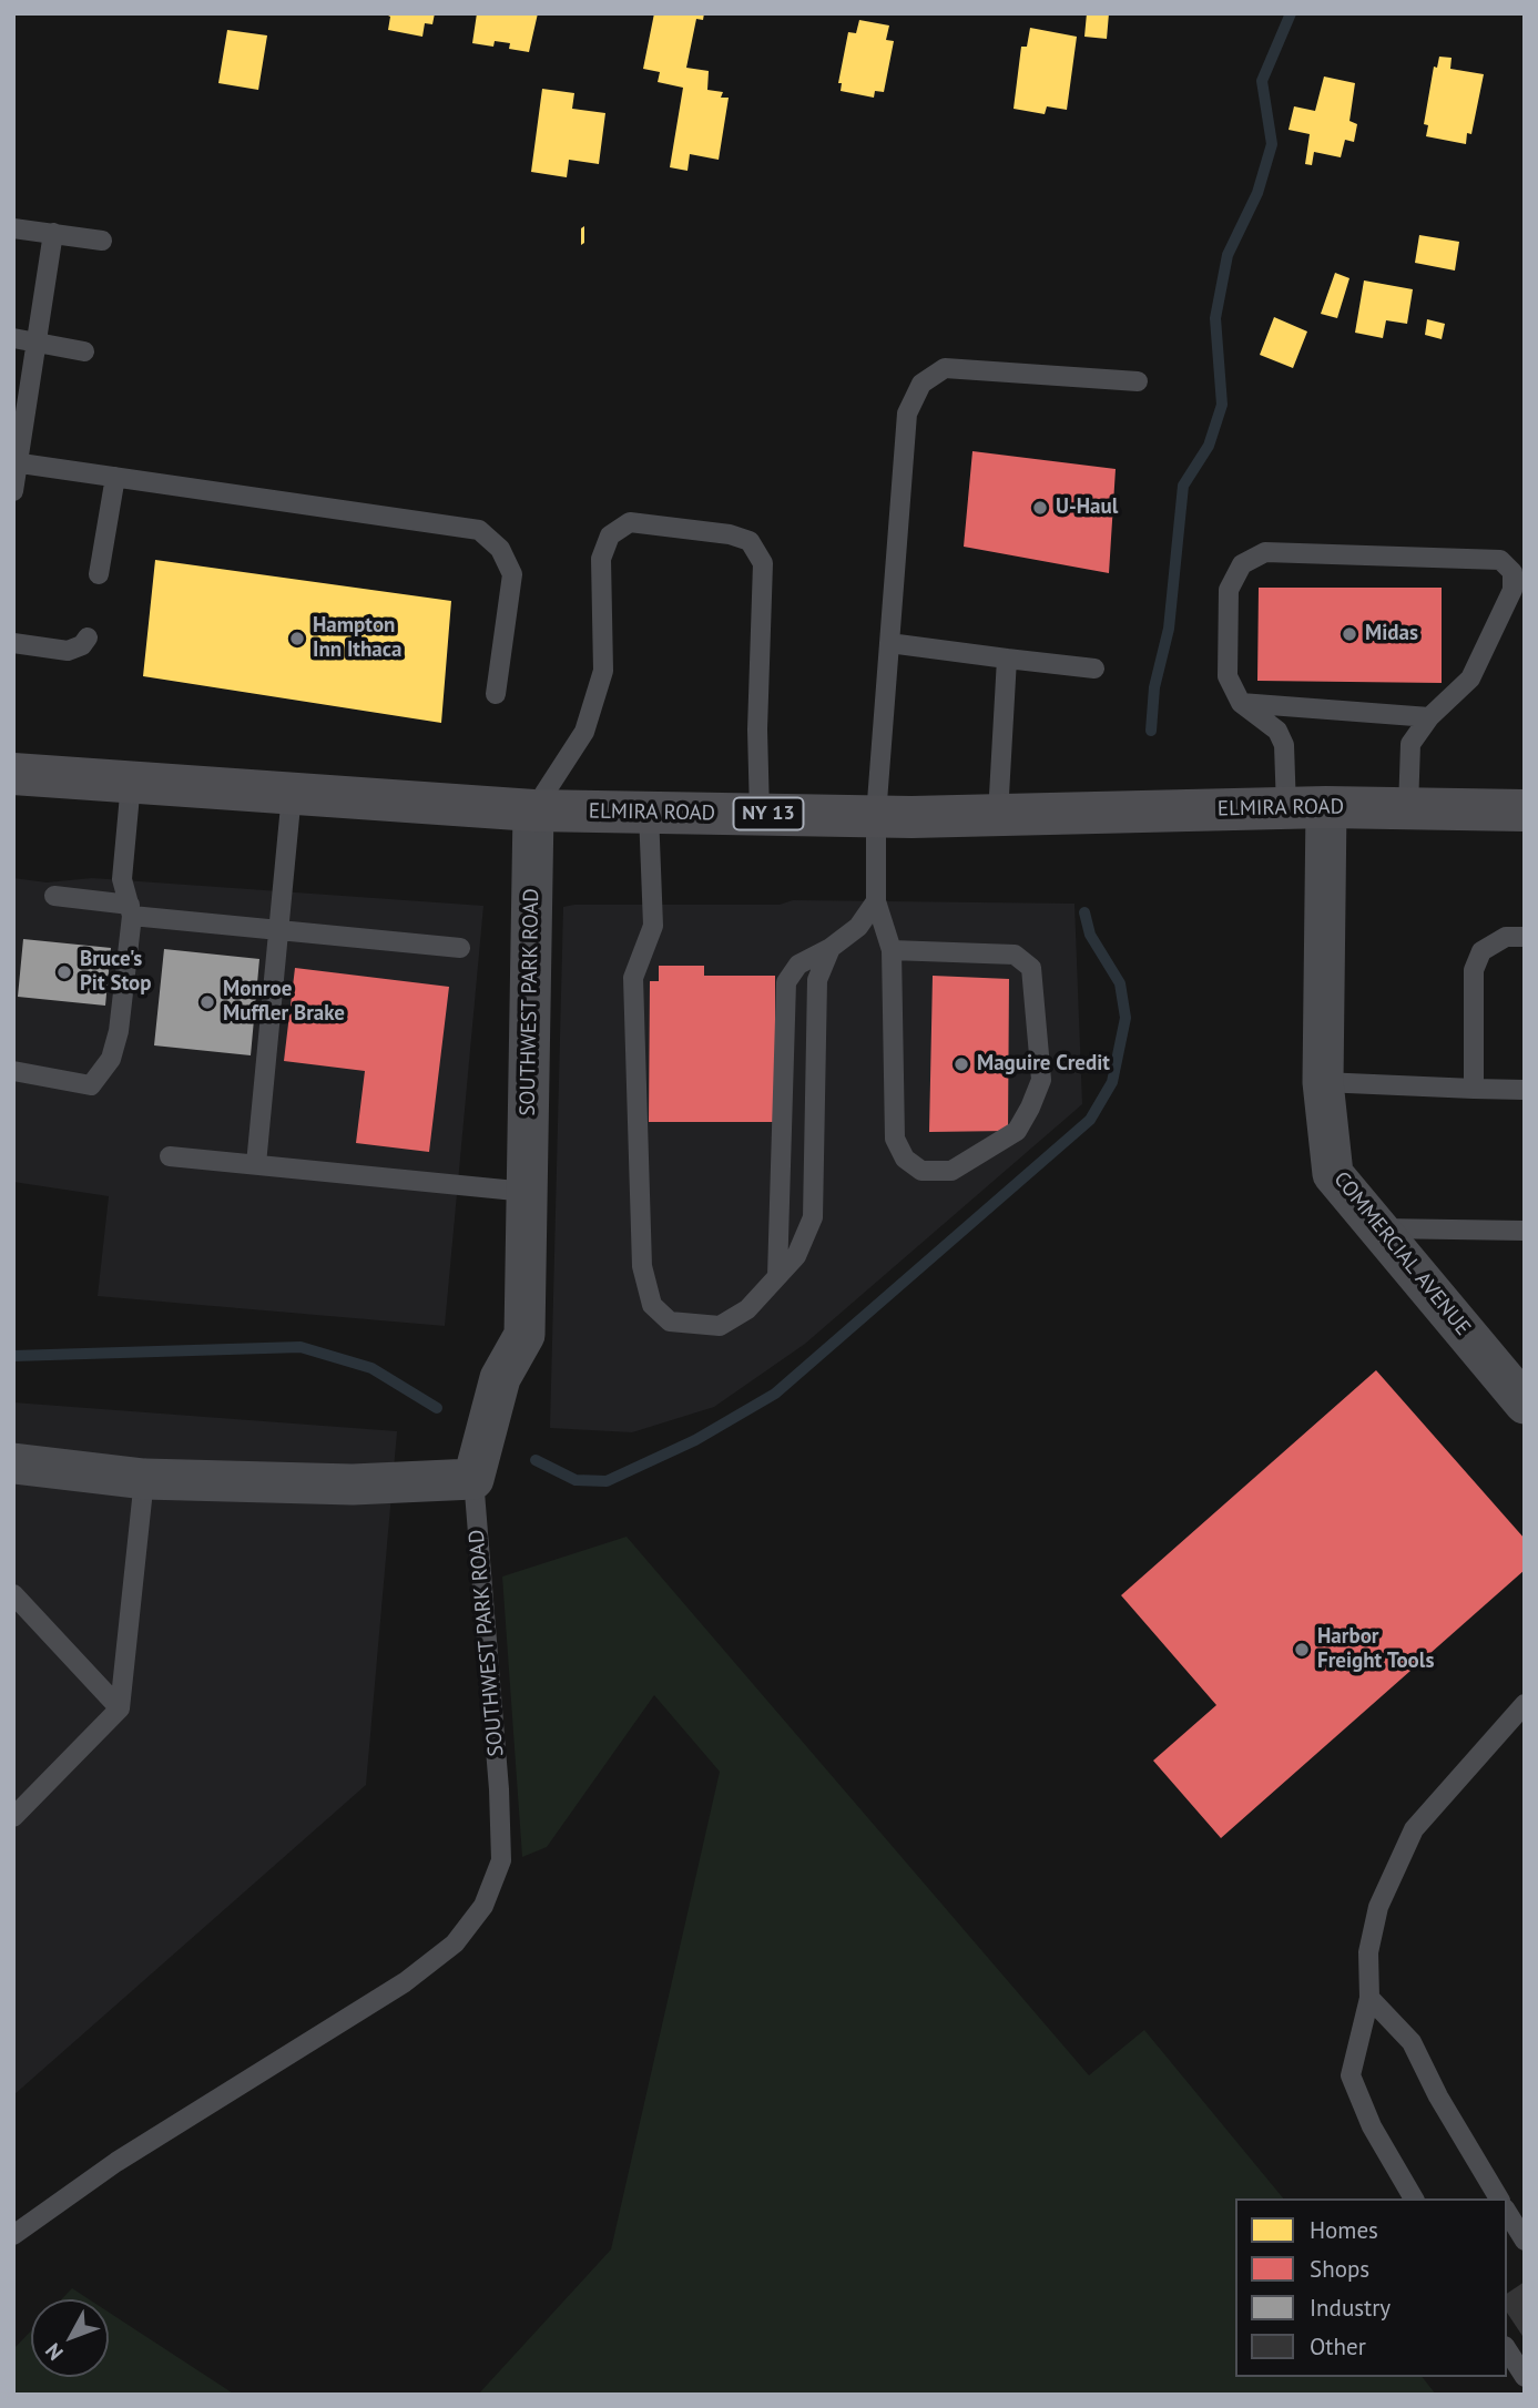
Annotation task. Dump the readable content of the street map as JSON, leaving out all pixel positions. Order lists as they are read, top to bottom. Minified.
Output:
{"streets":{"highway":["ELMIRA ROAD","NY 13"],"street":["SOUTHWEST PARK ROAD","COMMERCIAL AVENUE"]},"crossings":[["ELMIRA ROAD","SOUTHWEST PARK ROAD"],["ELMIRA ROAD","COMMERCIAL AVENUE"]],"places":["U-Haul","Midas","Hampton Inn Ithaca","Bruce's Pit Stop","Monroe Muffler Brake","Maguire Credit","Harbor Freight Tools"],"legend":["Homes","Shops","Industry","Other"],"north":"bottom left"}
